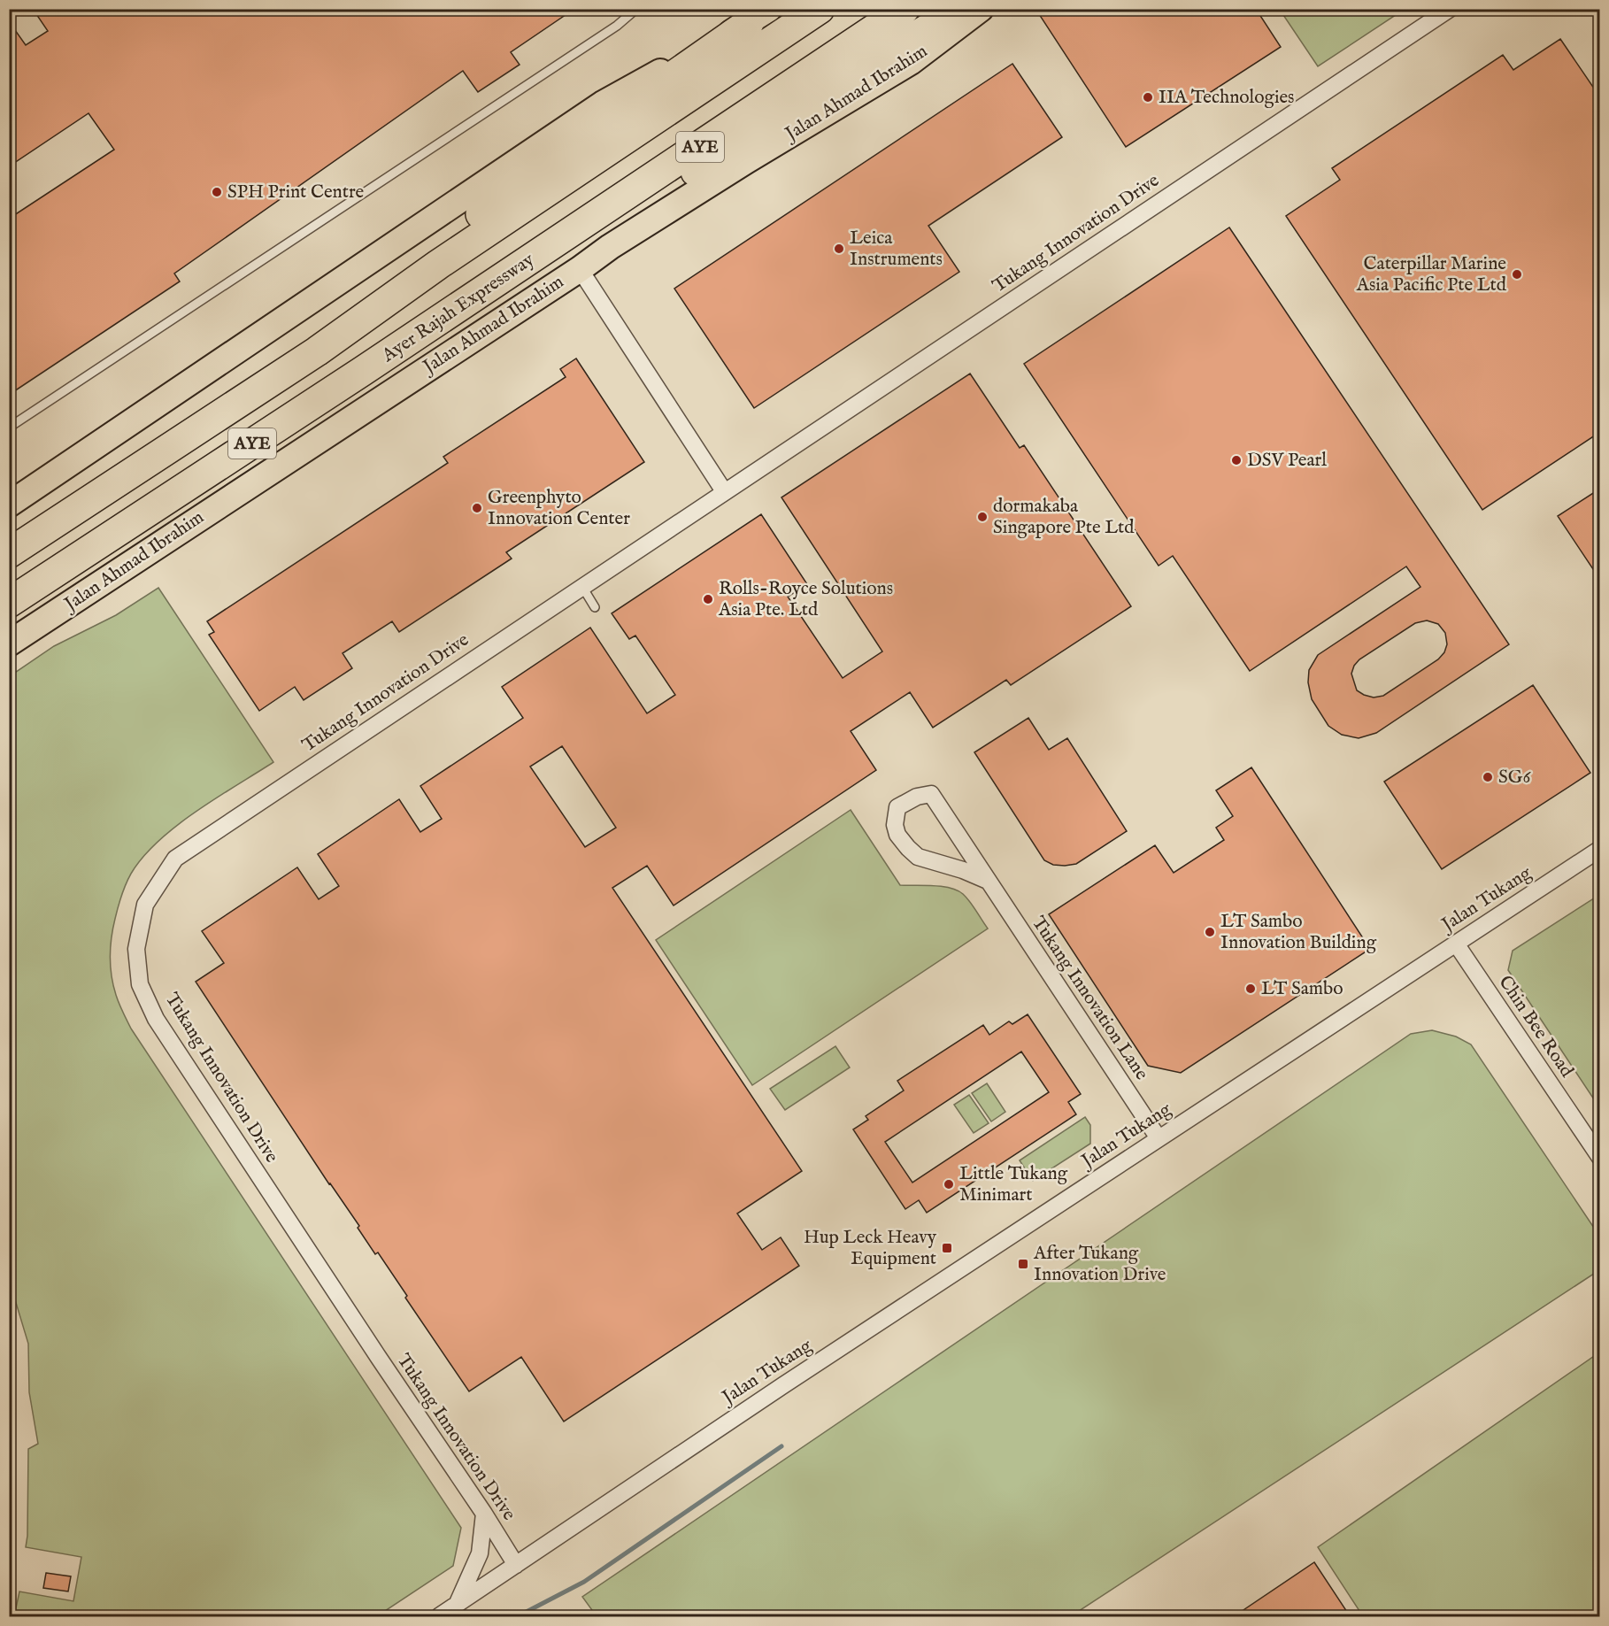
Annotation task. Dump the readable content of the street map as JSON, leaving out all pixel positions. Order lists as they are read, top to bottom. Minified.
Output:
{"streets":{"highway":["AYE","Ayer Rajah Expressway"],"main road":["Jalan Ahmad Ibrahim"],"street":["Tukang Innovation Drive","Jalan Tukang","Tukang Innovation Lane","Chin Bee Road"]},"crossings":[["Tukang Innovation Drive","Jalan Tukang"],["Jalan Tukang","Tukang Innovation Lane"],["Jalan Tukang","Chin Bee Road"]],"places":{"other":["IIA Technologies","SPH Print Centre","Leica Instruments","Caterpillar Marine Asia Pacific Pte Ltd","DSV Pearl","Greenphyto Innovation Center","dormakaba Singapore Pte Ltd","Rolls-Royce Solutions Asia Pte. Ltd","SG6","LT Sambo Innovation Building","LT Sambo","Little Tukang Minimart"],"transit":["Hup Leck Heavy Equipment","After Tukang Innovation Drive"]}}
